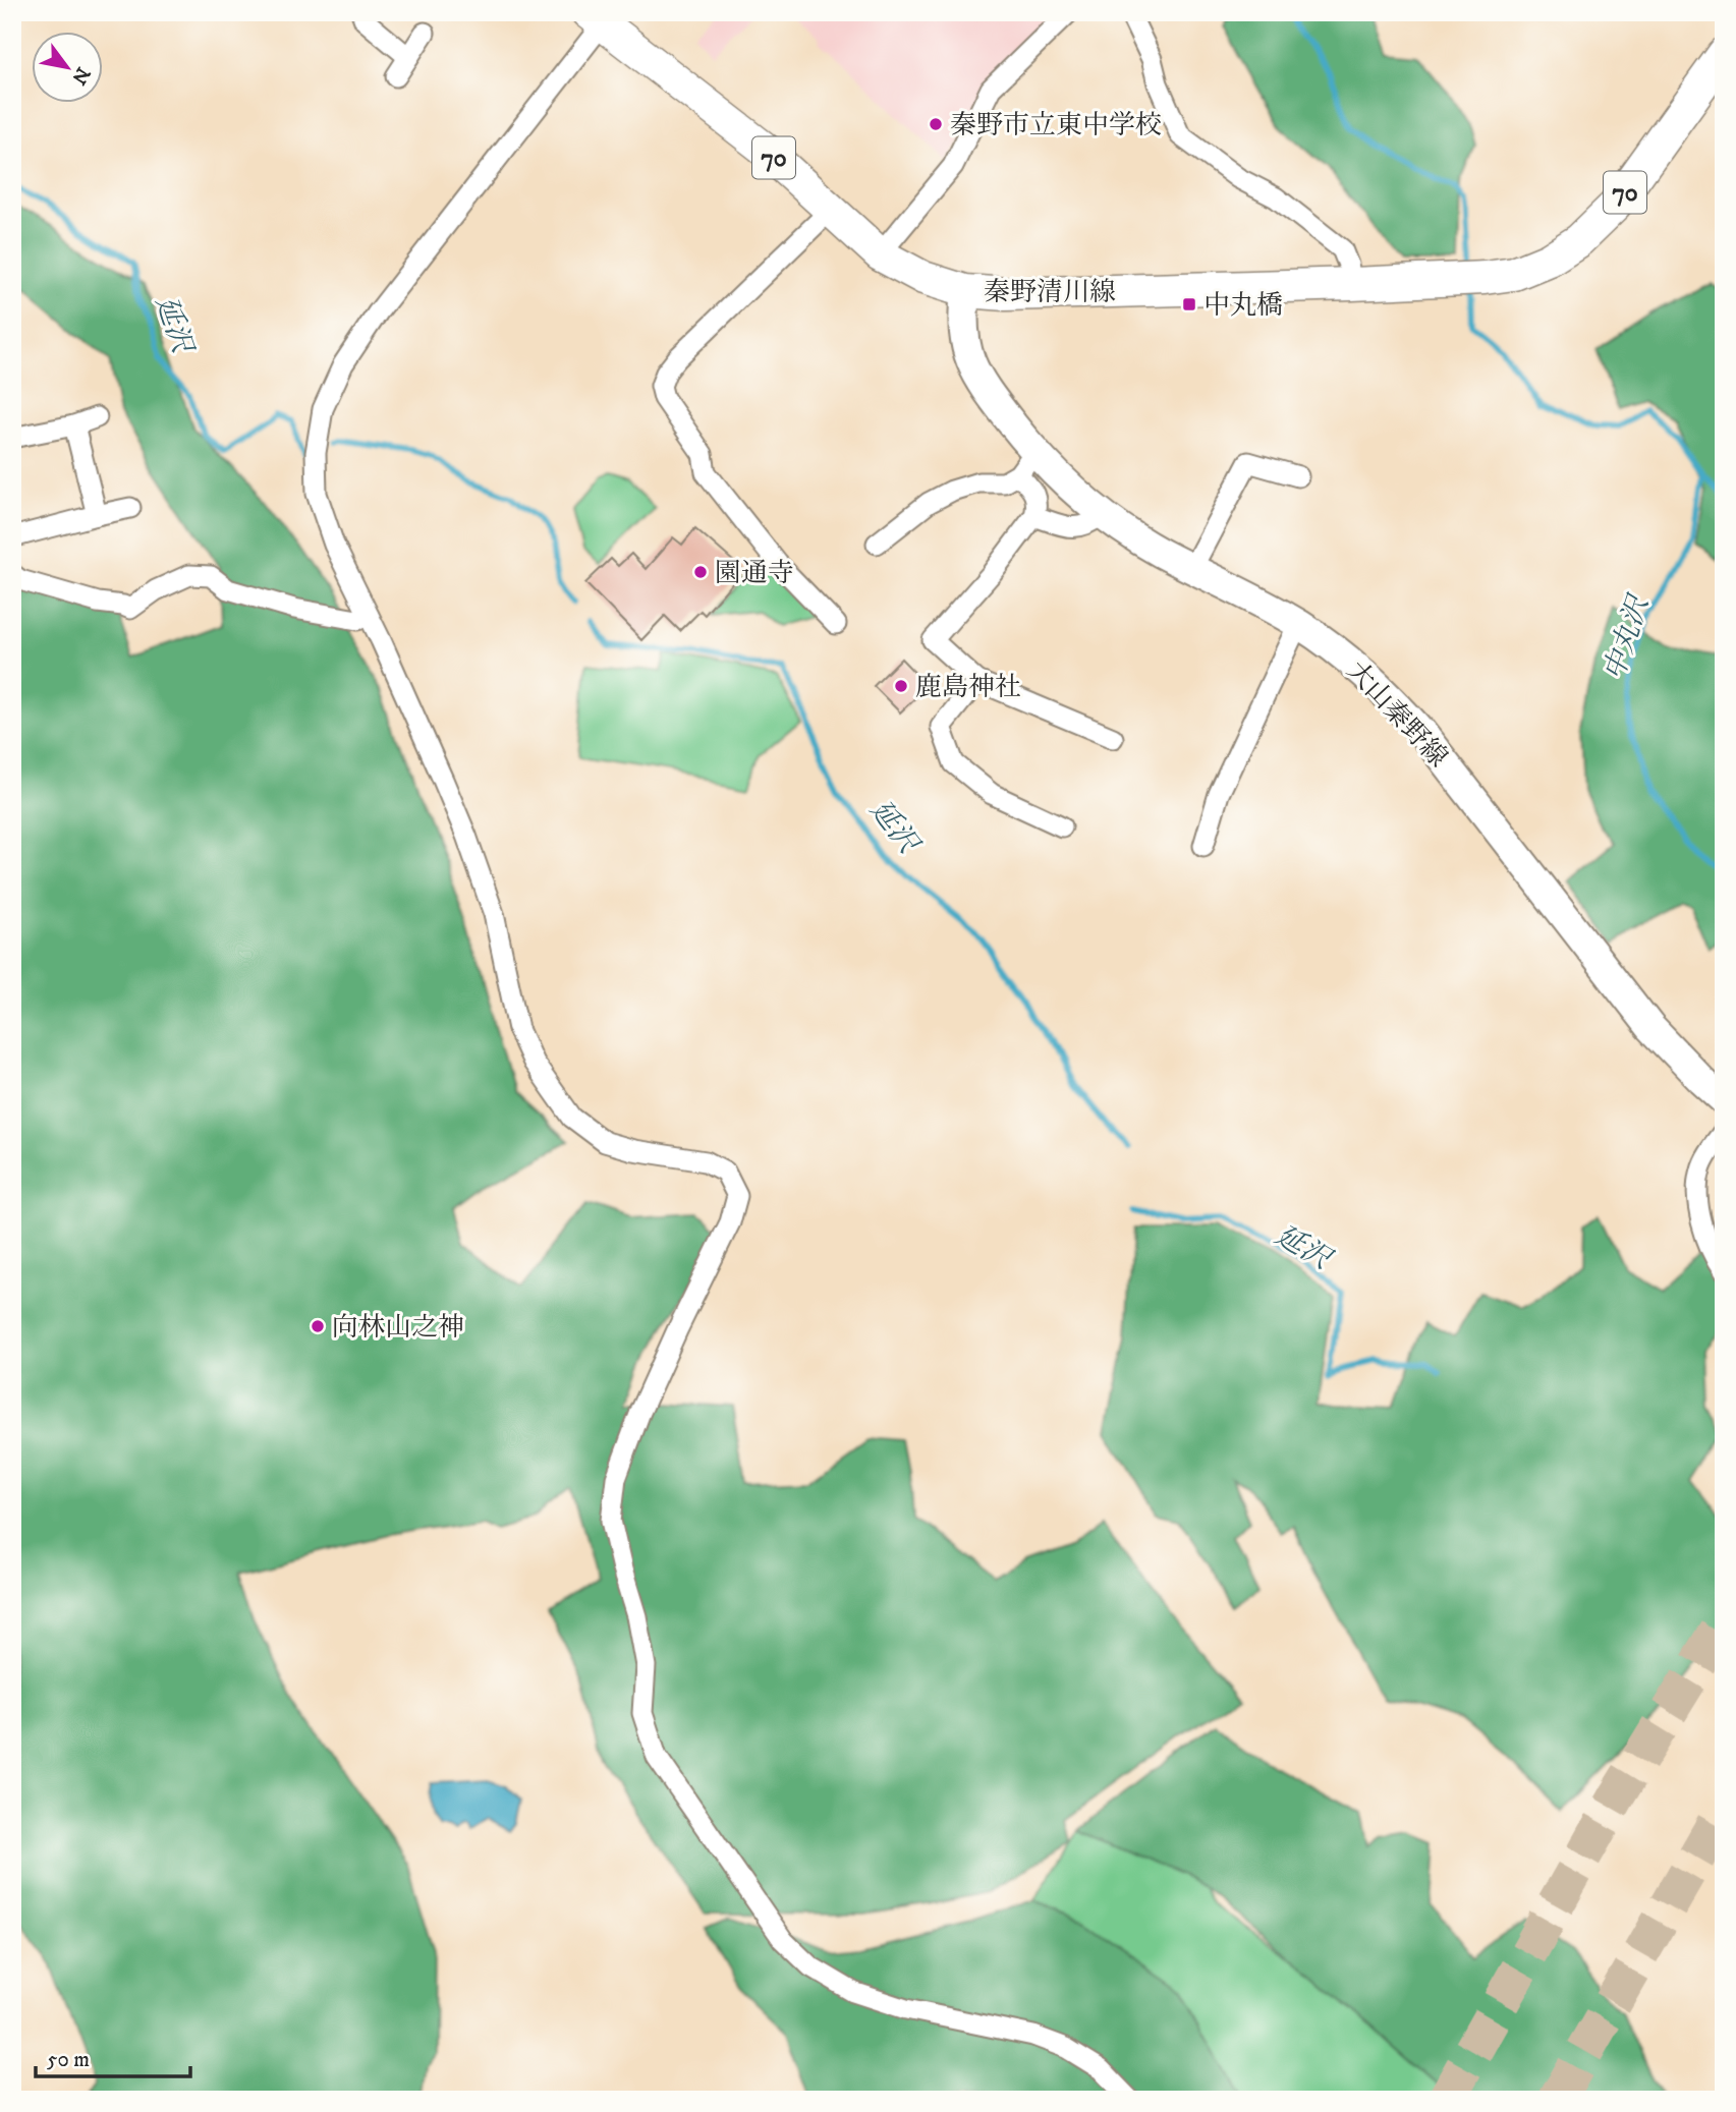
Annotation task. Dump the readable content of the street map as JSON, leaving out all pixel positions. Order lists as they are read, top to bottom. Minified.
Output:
{"streets":{"main road":["70","秦野清川線","大山秦野線"]},"crossings":[["秦野清川線","大山秦野線"]],"water":["延沢","中丸沢"],"places":{"other":["秦野市立東中学校","園通寺","鹿島神社","向林山之神"],"transit":["中丸橋"]},"scale_bar":"50 m","north":"bottom right"}
